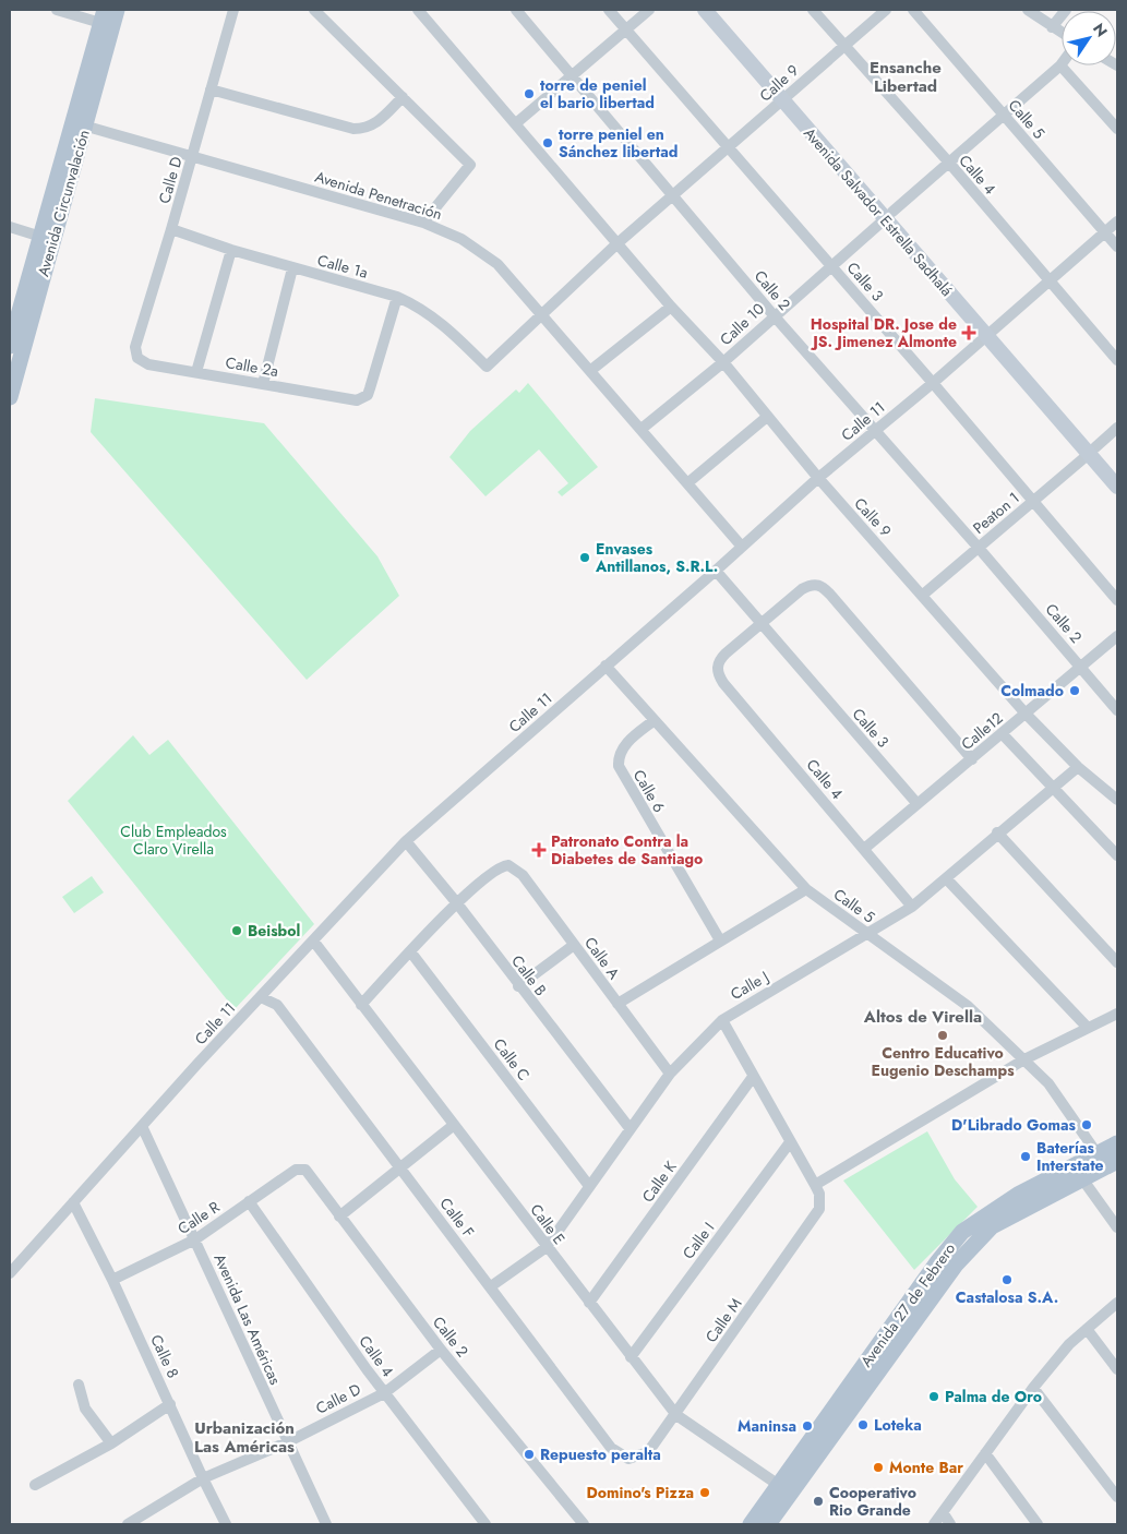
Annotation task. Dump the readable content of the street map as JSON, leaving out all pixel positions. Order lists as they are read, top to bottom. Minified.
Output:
{"streets":{"main road":["Avenida Circunvalación","Avenida Salvador Estrella Sadhalá","Avenida 27 de Febrero"],"street":["Calle 9","Calle 5","Calle 4","Calle D","Avenida Penetración","Calle 1a","Calle 3","Calle 2","Calle 10","Calle 2a","Calle 11","Peaton 1","Calle12","Calle 6","Calle A","Calle B","Calle J","Calle C","Calle K","Calle R","Calle F","Calle E","Calle I","Avenida Las Américas","Calle M","Calle 8"]},"crossings":[["Calle 9","Calle 4"],["Calle 9","Avenida Penetración"],["Calle 9","Avenida Salvador Estrella Sadhalá"],["Calle 9","Calle 1a"],["Calle 9","Calle 3"],["Calle 9","Calle 2"],["Calle 9","Calle 10"],["Calle 9","Calle 11"],["Calle 9","Peaton 1"],["Calle 9","Calle12"],["Calle 9","Calle J"],["Calle 5","Calle 10"],["Calle 5","Calle 11"],["Calle 5","Calle 6"],["Calle 5","Calle J"],["Calle 5","Avenida 27 de Febrero"],["Calle 4","Calle D"],["Calle 4","Calle 3"],["Calle 4","Calle 10"],["Calle 4","Calle 11"],["Calle 4","Calle12"],["Calle 4","Calle J"],["Calle 4","Calle R"],["Calle D","Avenida Penetración"],["Calle D","Calle 1a"],["Calle D","Calle 2"],["Calle D","Calle 2a"],["Calle D","Avenida Las Américas"],["Calle D","Calle 8"],["Avenida Penetración","Avenida Circunvalación"],["Avenida Penetración","Calle 10"],["Avenida Penetración","Calle 11"],["Avenida Salvador Estrella Sadhalá","Calle 10"],["Avenida Salvador Estrella Sadhalá","Calle 11"],["Avenida Salvador Estrella Sadhalá","Peaton 1"],["Calle 1a","Calle 2a"],["Calle 3","Calle 10"],["Calle 3","Calle 11"],["Calle 3","Peaton 1"],["Calle 3","Calle12"],["Calle 2","Calle 10"],["Calle 2","Calle 11"],["Calle 2","Peaton 1"],["Calle 2","Calle12"],["Calle 2","Calle R"],["Calle 11","Calle B"],["Calle 11","Calle F"],["Calle 11","Calle E"],["Calle 11","Avenida Las Américas"],["Calle 11","Calle 8"],["Calle A","Calle B"],["Calle A","Calle J"],["Calle B","Calle J"],["Calle J","Calle C"],["Calle J","Calle F"],["Calle J","Calle E"],["Calle J","Calle M"],["Calle K","Calle E"],["Calle K","Calle M"],["Calle R","Avenida Las Américas"],["Calle R","Calle 8"],["Calle F","Calle M"],["Calle E","Calle I"],["Calle E","Avenida 27 de Febrero"],["Calle E","Calle M"],["Calle I","Calle M"]],"districts":["Ensanche Libertad","Altos de Virella","Urbanización Las Américas"],"parks":["Club Empleados Claro Virella"],"places":{"other":["torre de peniel el bario libertad","torre peniel en Sánchez libertad","Envases Antillanos, S.R.L.","Colmado","Beisbol","Centro Educativo Eugenio Deschamps","D'Librado Gomas","Baterías Interstate","Castalosa S.A.","Palma de Oro","Loteka","Maninsa","Repuesto peralta","Monte Bar","Domino's Pizza","Cooperativo Rio Grande"],"health":["Hospital DR. Jose de JS. Jimenez Almonte","Patronato Contra la Diabetes de Santiago"]},"north":"top right"}
